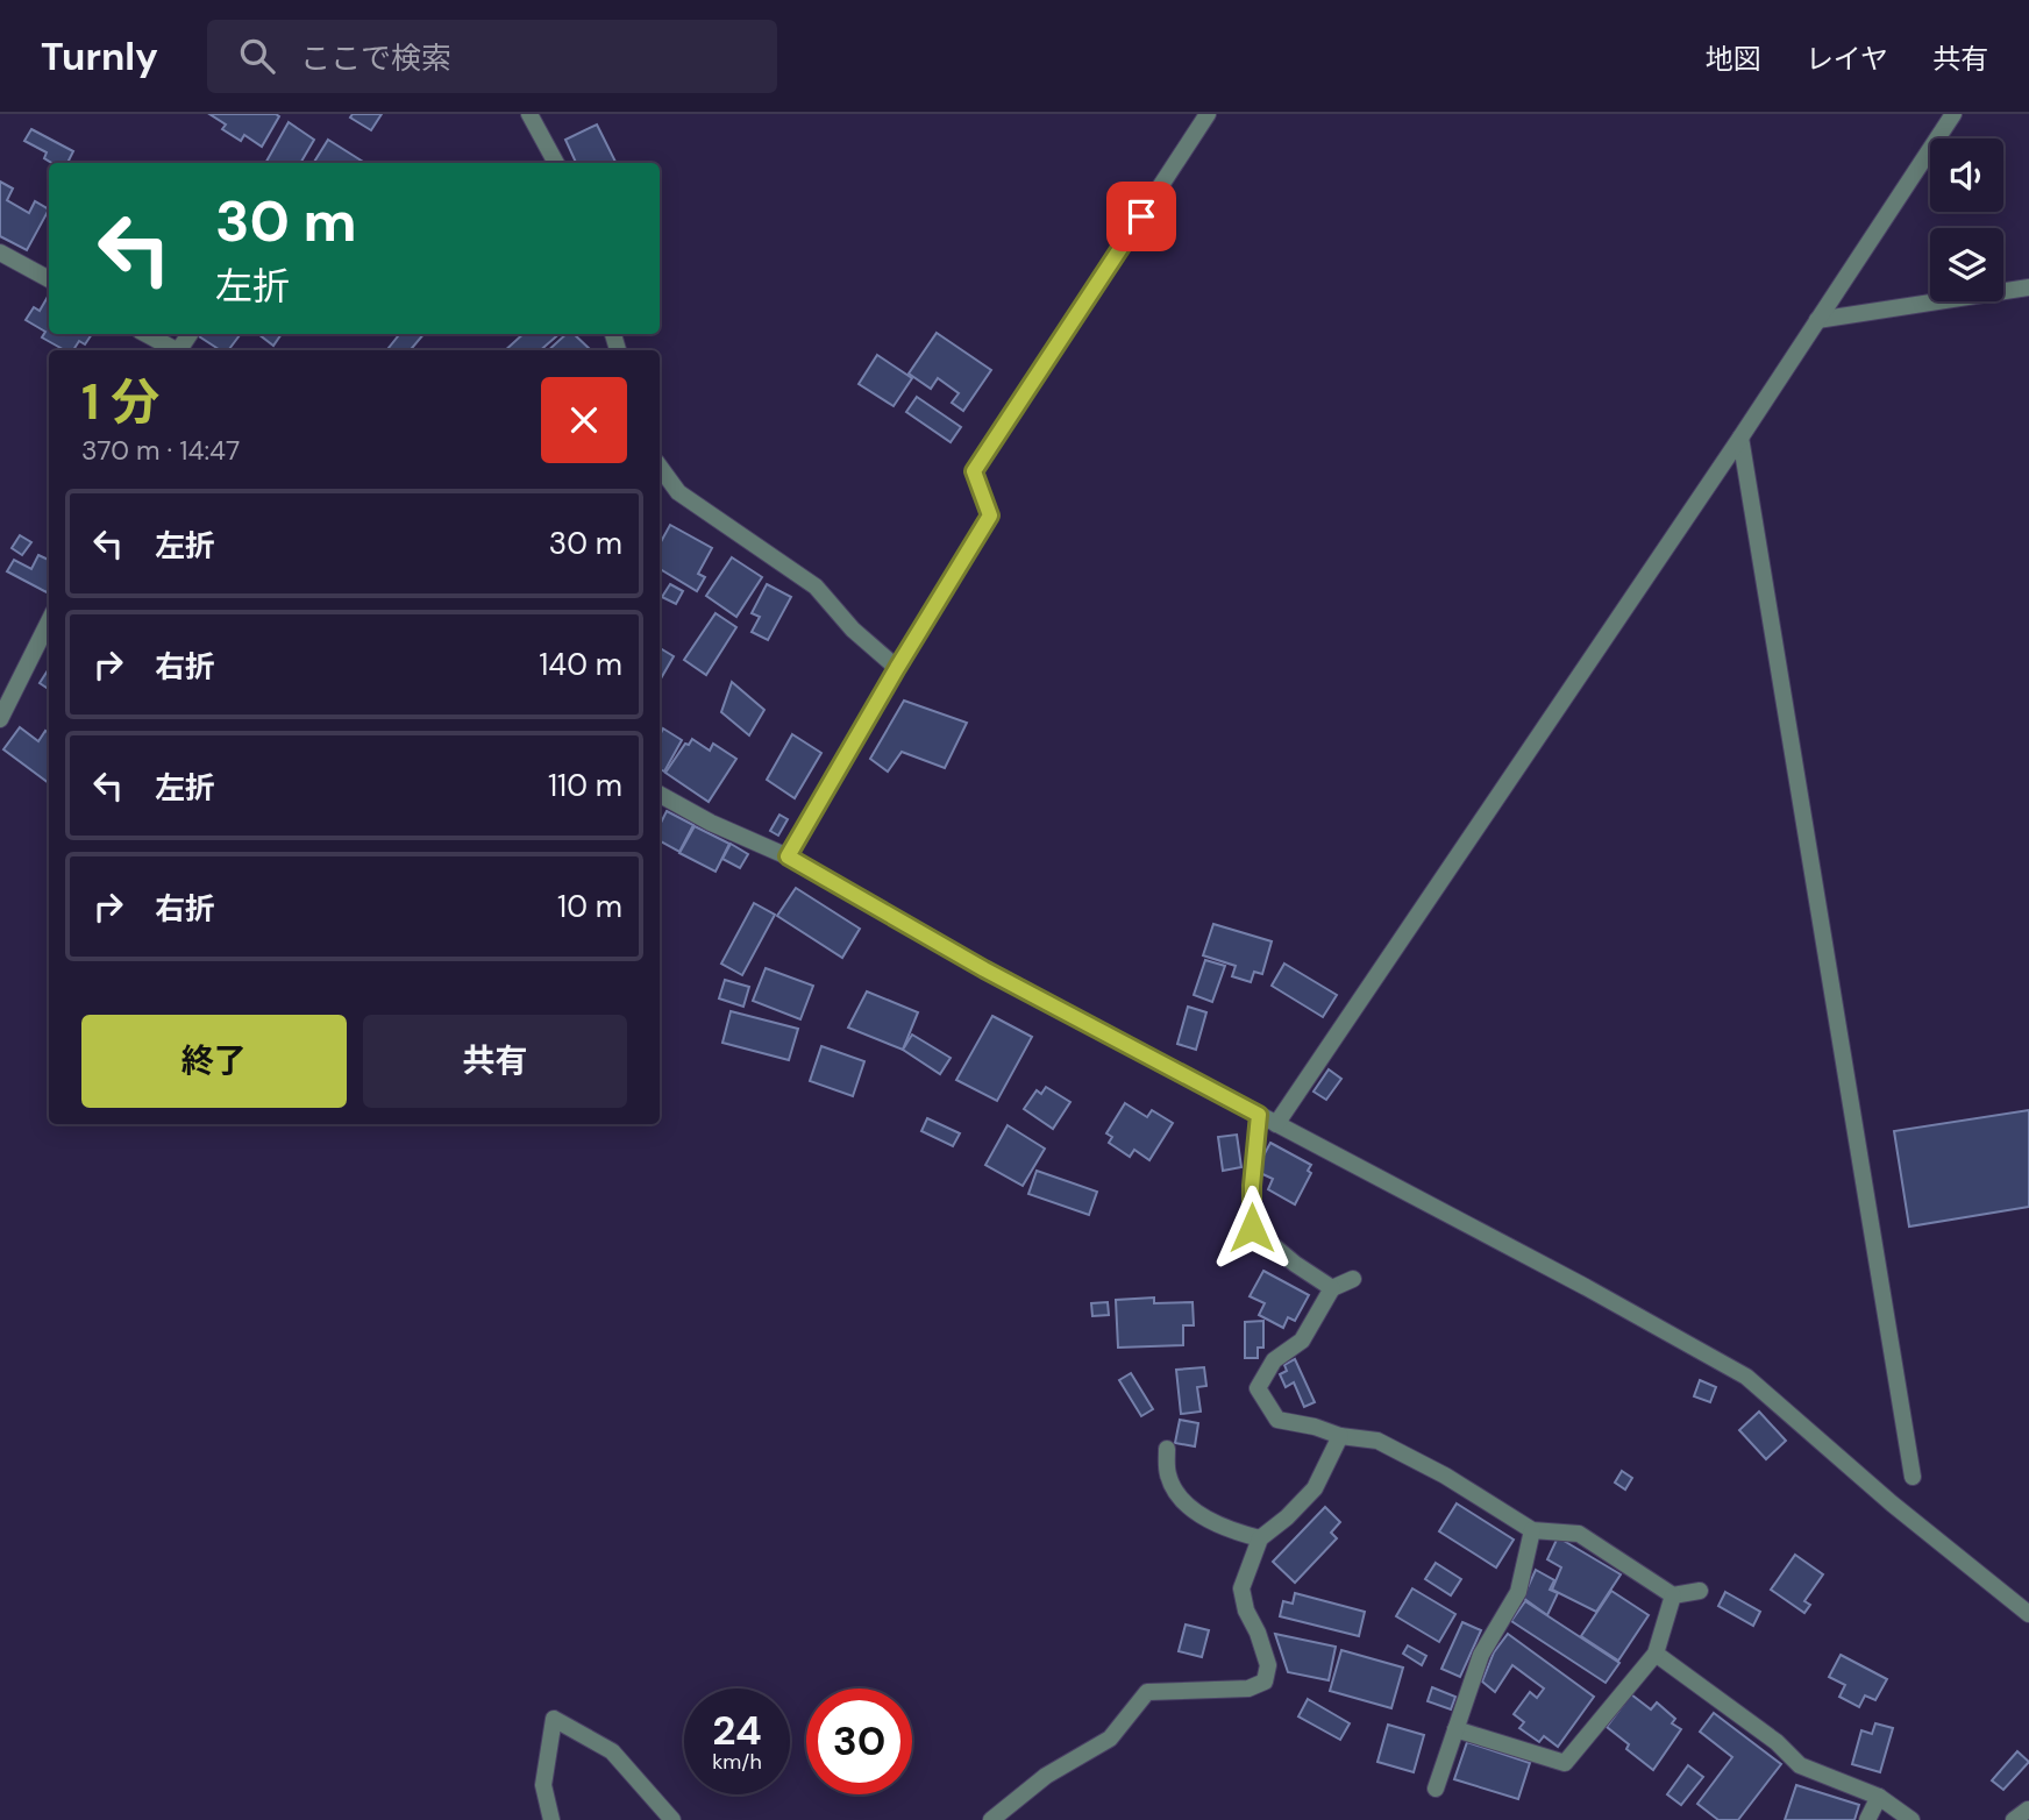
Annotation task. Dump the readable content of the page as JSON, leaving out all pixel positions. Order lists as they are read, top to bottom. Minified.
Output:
{"page":{"header":"Turnly","search":"ここで検索","nav":["地図","レイヤ","共有"],"turn":["30 m","左折"],"heading":["1 分","370 m · 14:47"],"list":[{"name":"左折","value":"30 m"},{"name":"右折","value":"140 m"},{"name":"左折","value":"110 m"},{"name":"右折","value":"10 m"}],"buttons":["終了","共有"],"speed":"24 km/h","limit":"30"}}
